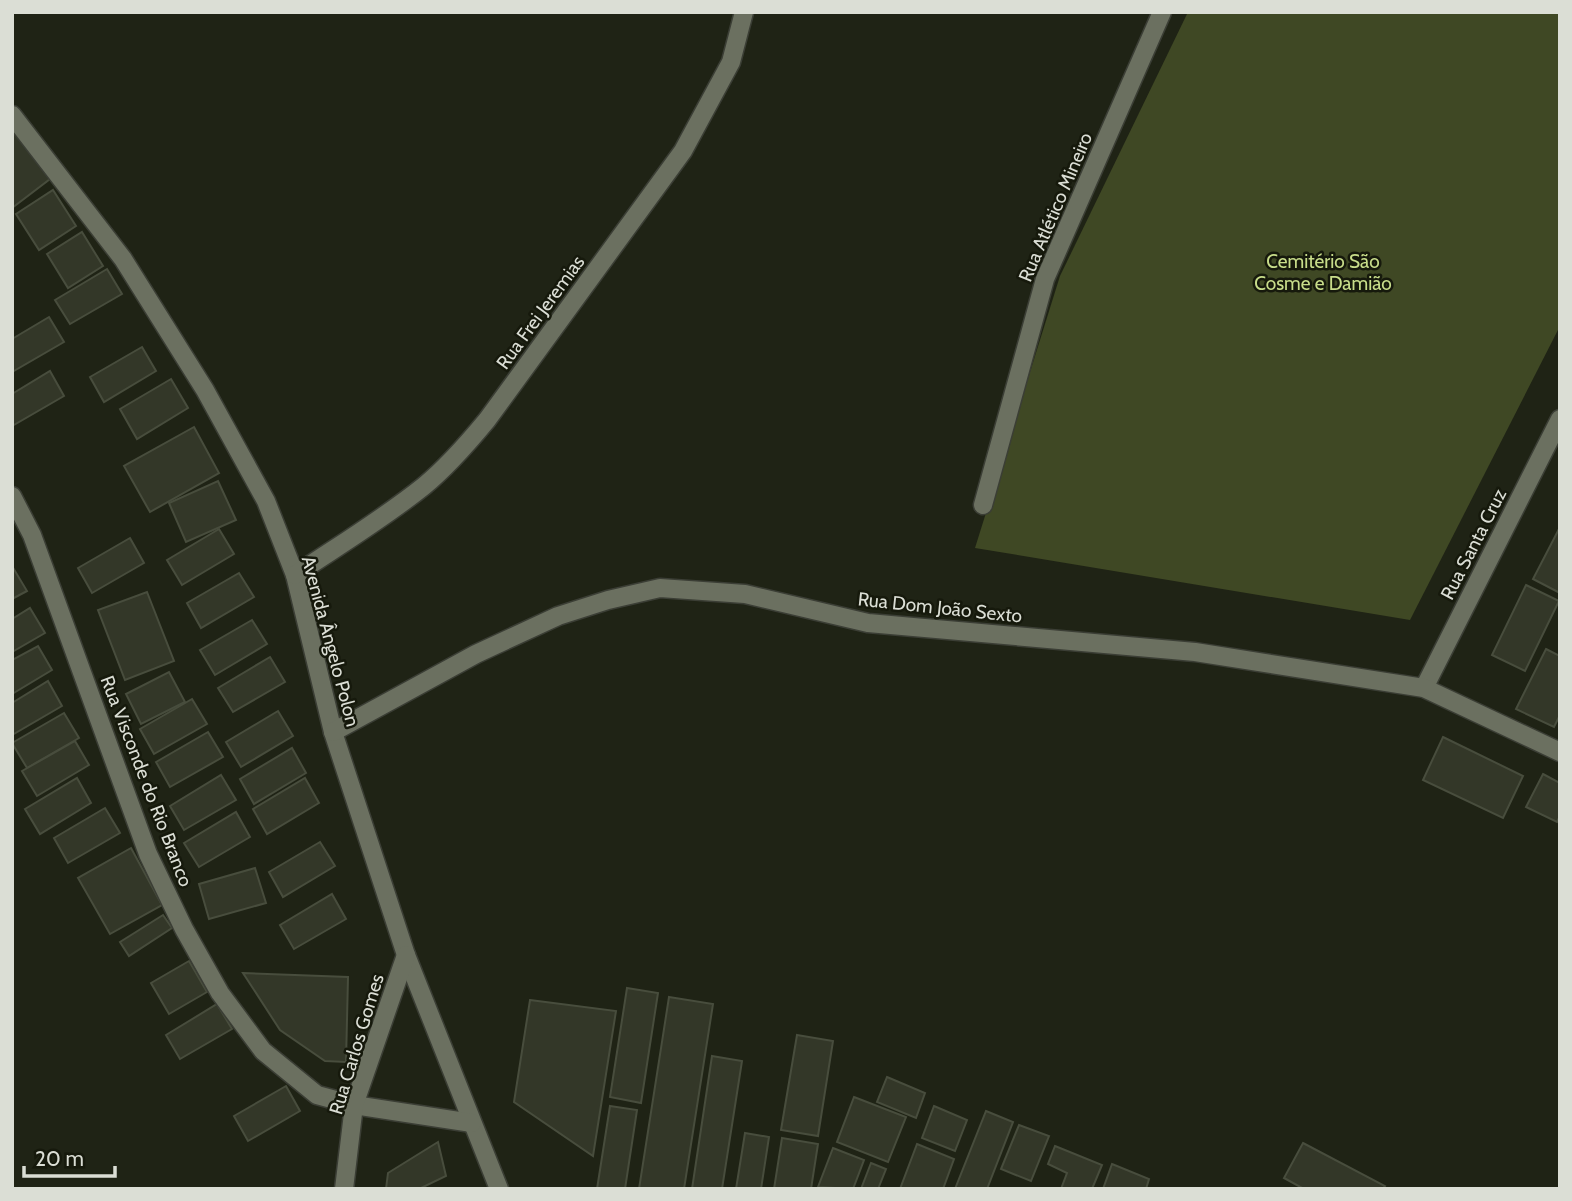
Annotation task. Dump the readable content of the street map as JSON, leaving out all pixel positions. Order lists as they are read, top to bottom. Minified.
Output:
{"streets":{"street":["Rua Atlético Mineiro","Rua Frei Jeremias","Rua Santa Cruz","Rua Dom João Sexto","Avenida Ângelo Polon","Rua Visconde do Rio Branco","Rua Carlos Gomes"]},"crossings":[["Rua Frei Jeremias","Avenida Ângelo Polon"],["Rua Santa Cruz","Rua Dom João Sexto"],["Rua Dom João Sexto","Avenida Ângelo Polon"],["Avenida Ângelo Polon","Rua Visconde do Rio Branco"],["Avenida Ângelo Polon","Rua Carlos Gomes"],["Rua Visconde do Rio Branco","Rua Carlos Gomes"]],"parks":["Cemitério São Cosme e Damião"],"scale_bar":"20 m"}
